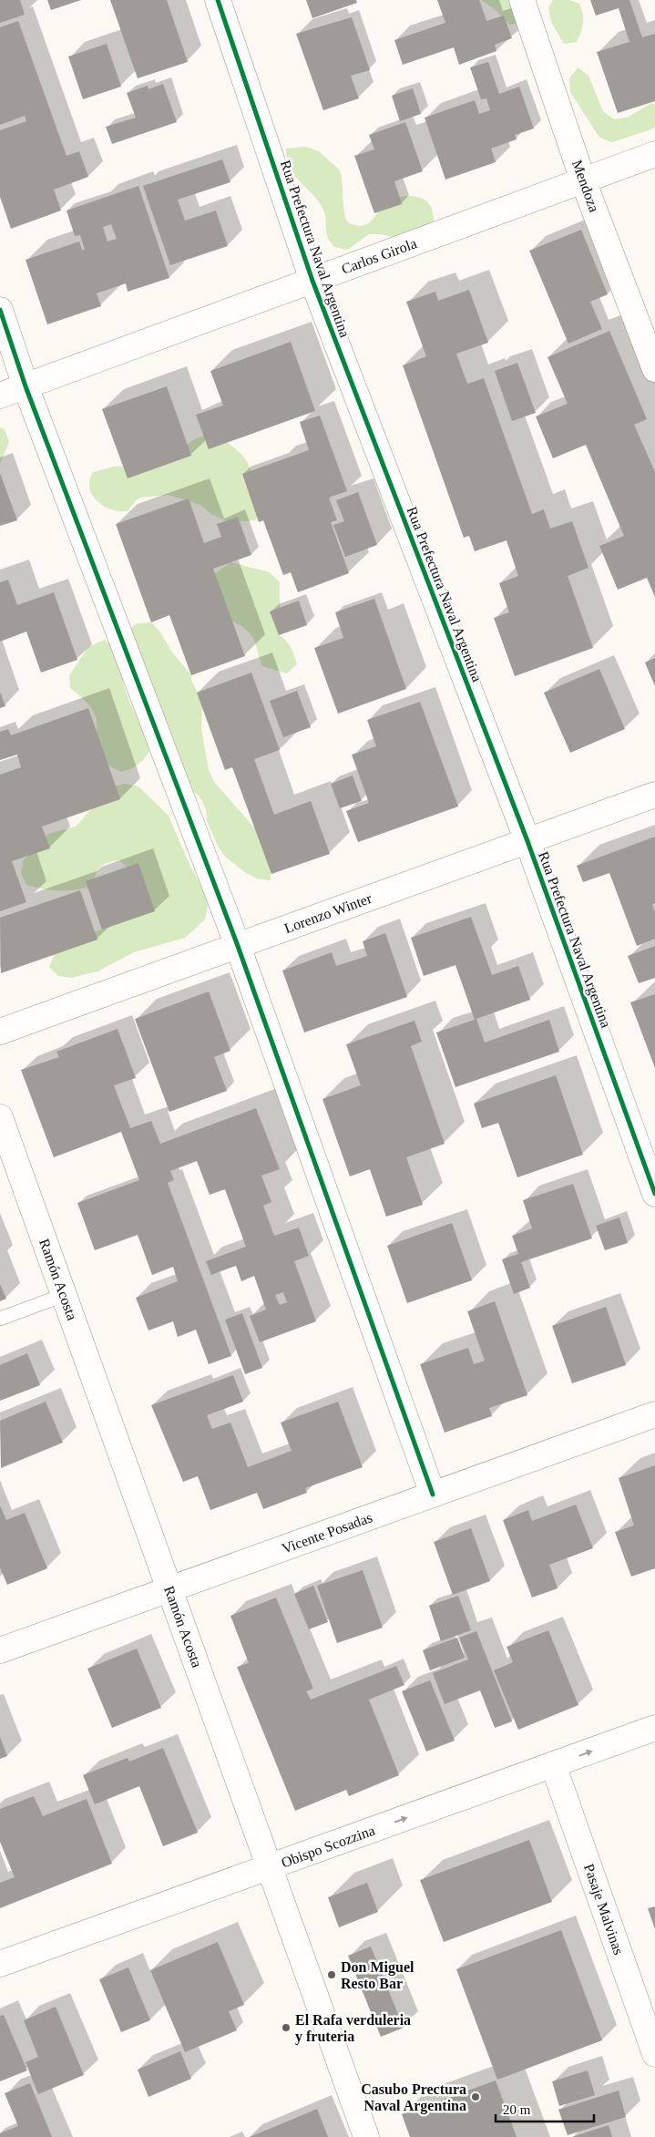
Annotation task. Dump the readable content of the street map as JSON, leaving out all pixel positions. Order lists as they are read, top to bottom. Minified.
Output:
{"streets":{"street":["Mendoza","Rua Prefectura Naval Argentina","Carlos Girola","Lorenzo Winter","Ramón Acosta","Vicente Posadas","Obispo Scozzina","Pasaje Malvinas"]},"crossings":[["Mendoza","Carlos Girola"],["Rua Prefectura Naval Argentina","Carlos Girola"],["Rua Prefectura Naval Argentina","Lorenzo Winter"],["Ramón Acosta","Vicente Posadas"],["Ramón Acosta","Obispo Scozzina"],["Obispo Scozzina","Pasaje Malvinas"]],"one_way":["Obispo Scozzina"],"places":["Don Miguel Resto Bar","El Rafa verduleria y fruteria","Casubo Prectura Naval Argentina"],"scale_bar":"20 m"}
